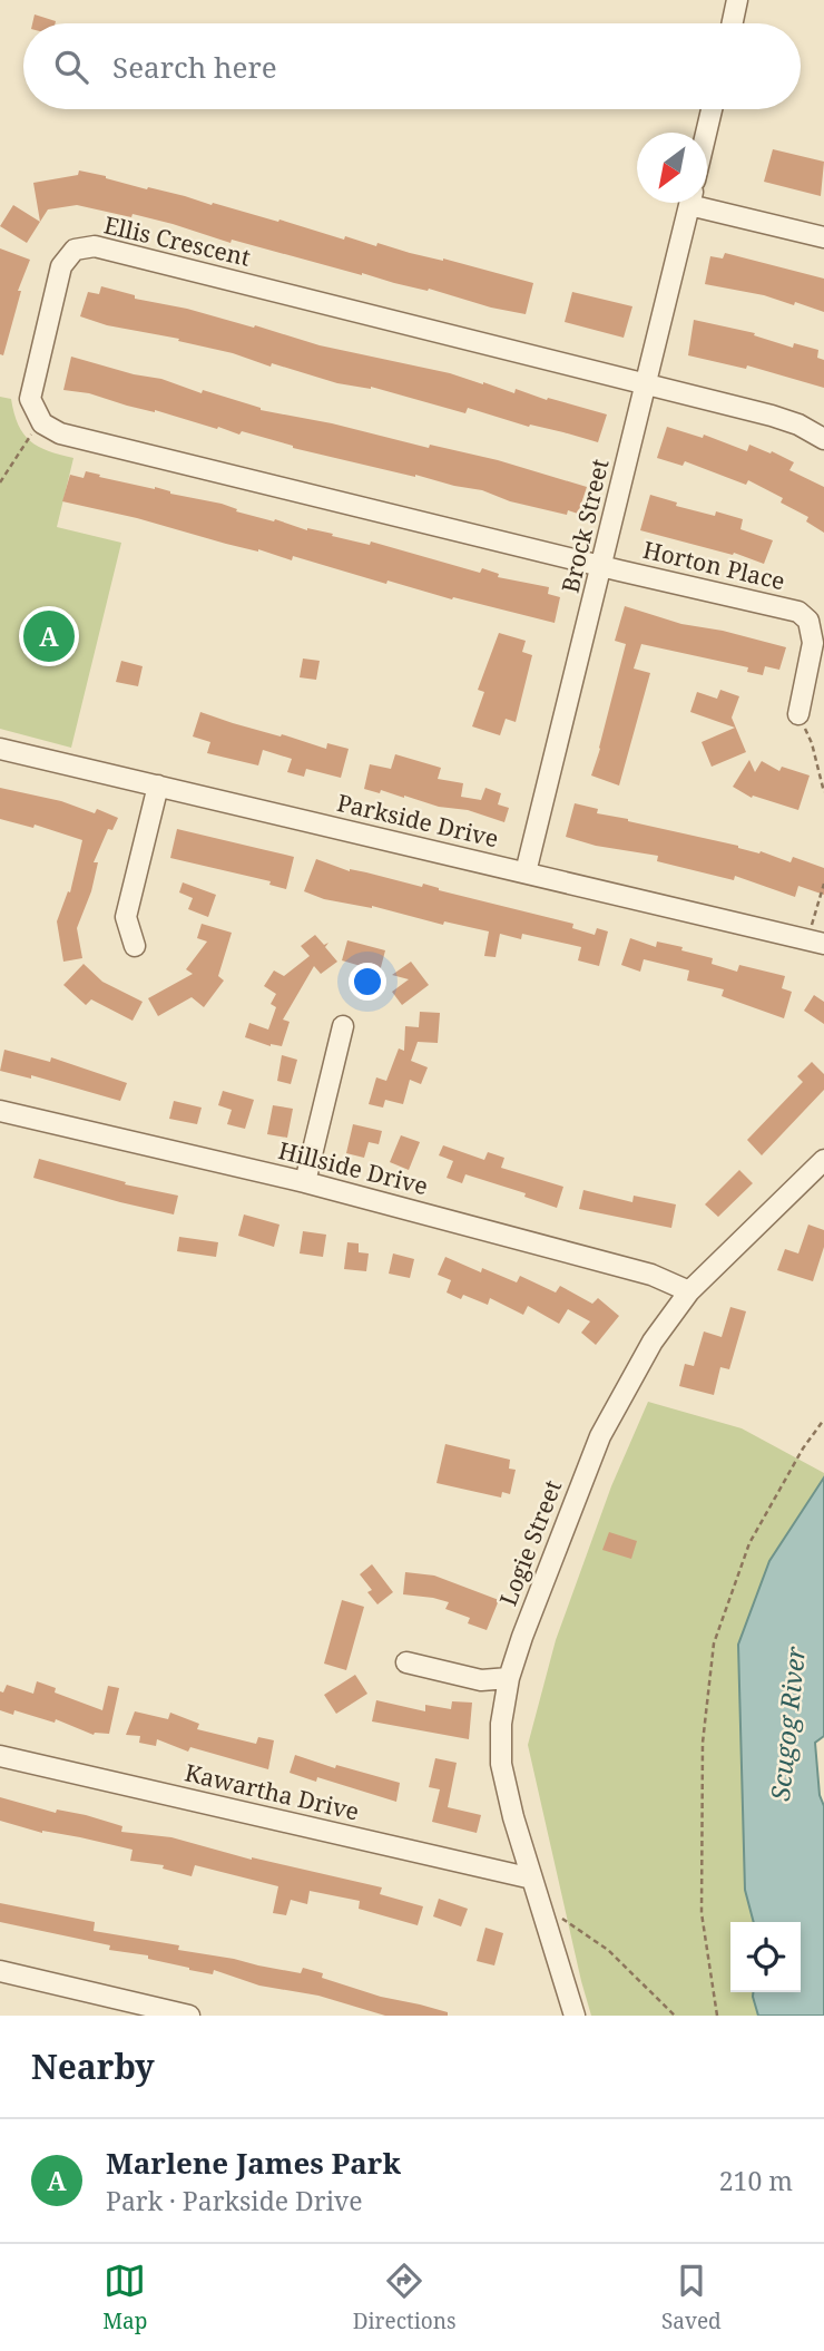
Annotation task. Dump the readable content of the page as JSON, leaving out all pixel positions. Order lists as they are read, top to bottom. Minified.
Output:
{"streets":{"street":["Ellis Crescent","Brock Street","Horton Place","Parkside Drive","Hillside Drive","Logie Street","Kawartha Drive"]},"crossings":[["Ellis Crescent","Brock Street"],["Brock Street","Horton Place"],["Brock Street","Parkside Drive"],["Hillside Drive","Logie Street"],["Logie Street","Kawartha Drive"]],"water":["Scugog River"],"north":"bottom left","page":{"search":"Search here","pins":"A","heading":"Nearby","list":[{"mark":"A","name":"Marlene James Park","note":"Park · Parkside Drive","value":"210 m"}],"nav":["Map","Directions","Saved"]}}
